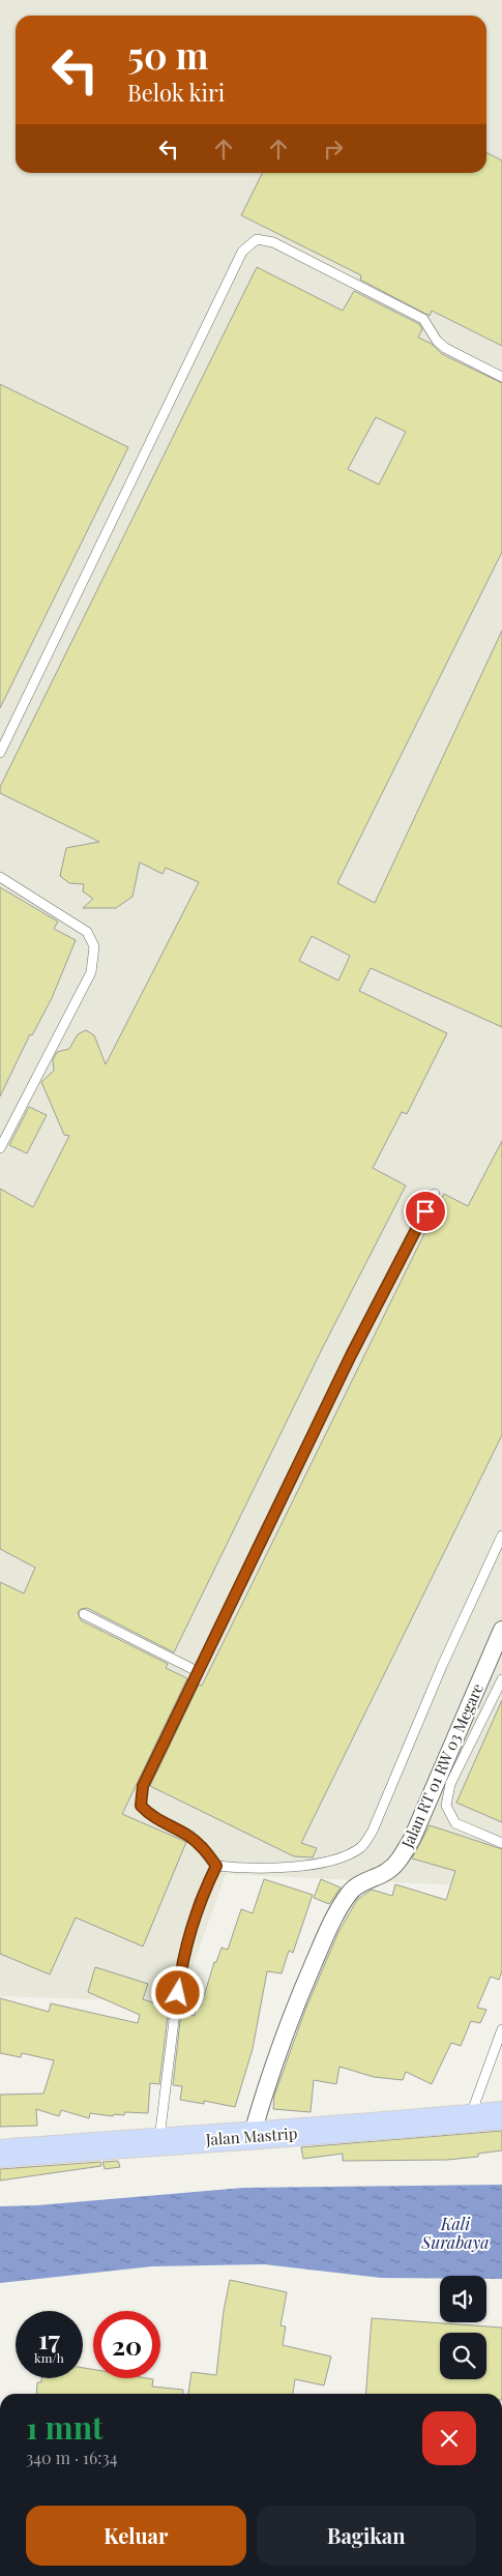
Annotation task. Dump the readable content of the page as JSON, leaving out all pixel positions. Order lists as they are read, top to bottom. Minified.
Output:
{"streets":{"main road":["Jalan Mastrip"],"street":["Jalan RT 01 RW 03 Megare"]},"crossings":[["Jalan RT 01 RW 03 Megare","Jalan Mastrip"]],"water":["Kali Surabaya"],"page":{"turn":["50 m","Belok kiri"],"speed":"17 km/h","limit":"20","heading":["1 mnt","340 m · 16:34"],"buttons":["Keluar","Bagikan"]}}
